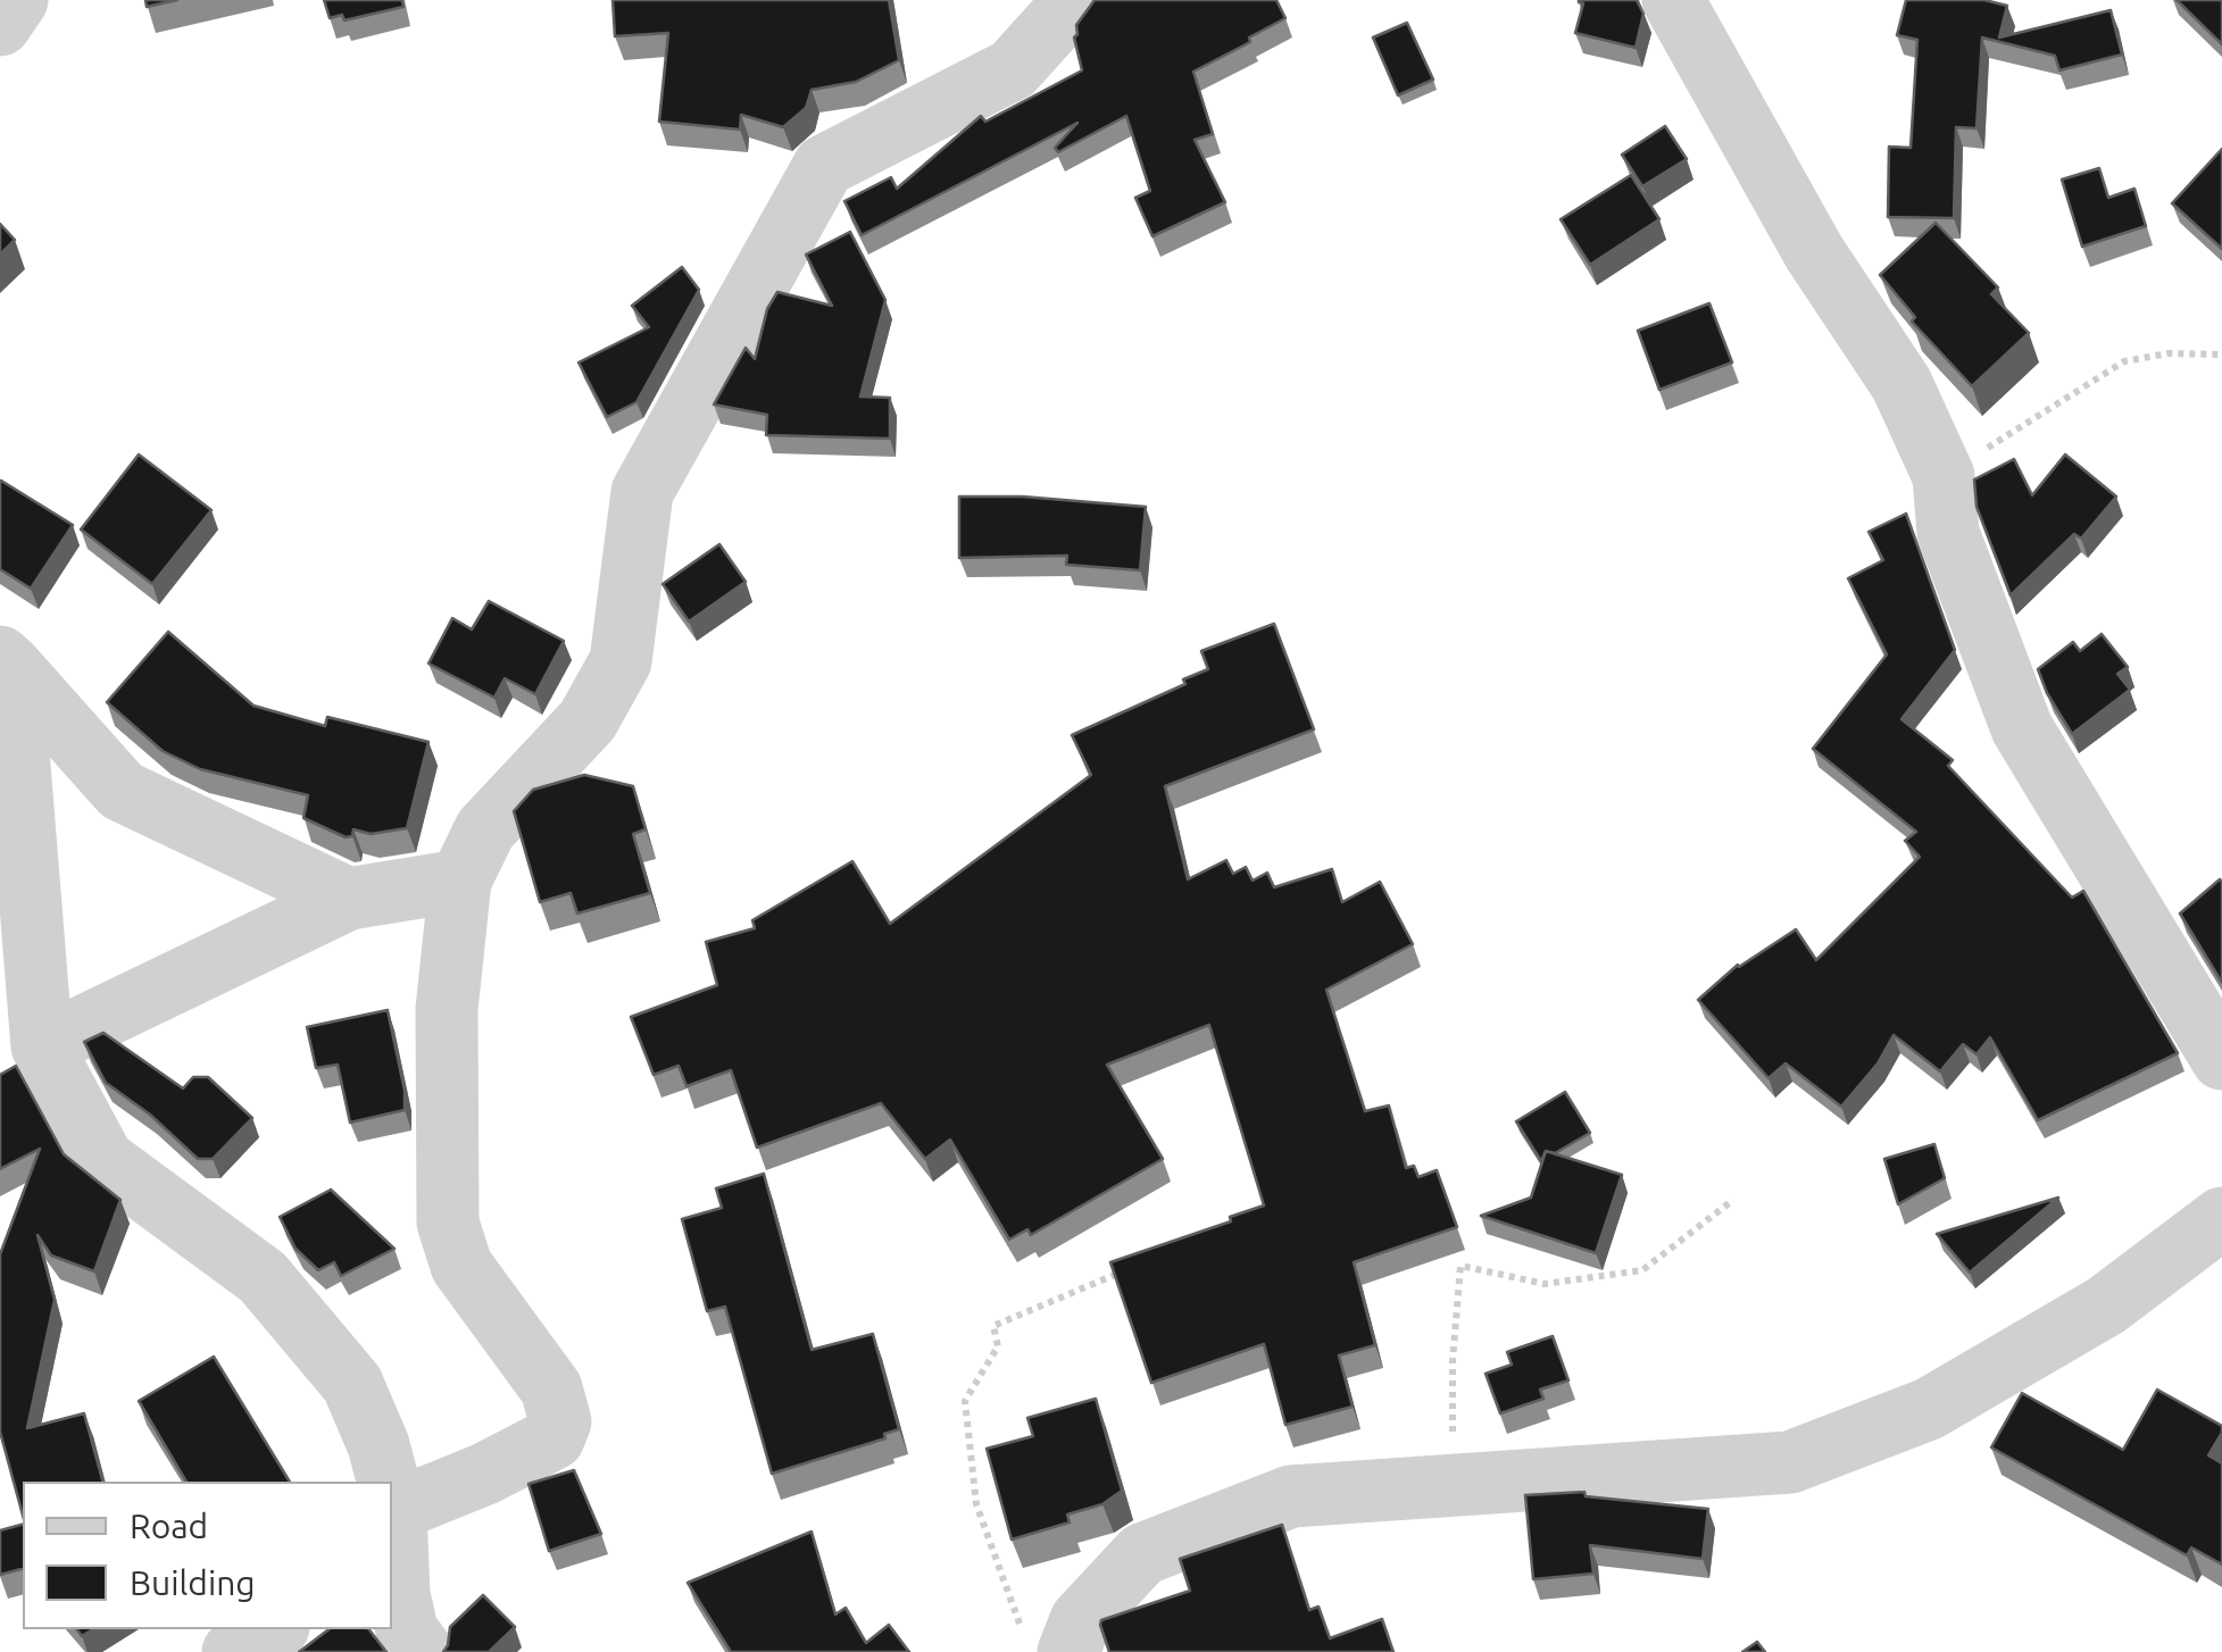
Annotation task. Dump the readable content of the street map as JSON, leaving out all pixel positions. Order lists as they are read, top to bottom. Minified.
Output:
{"legend":["Road","Building"]}
